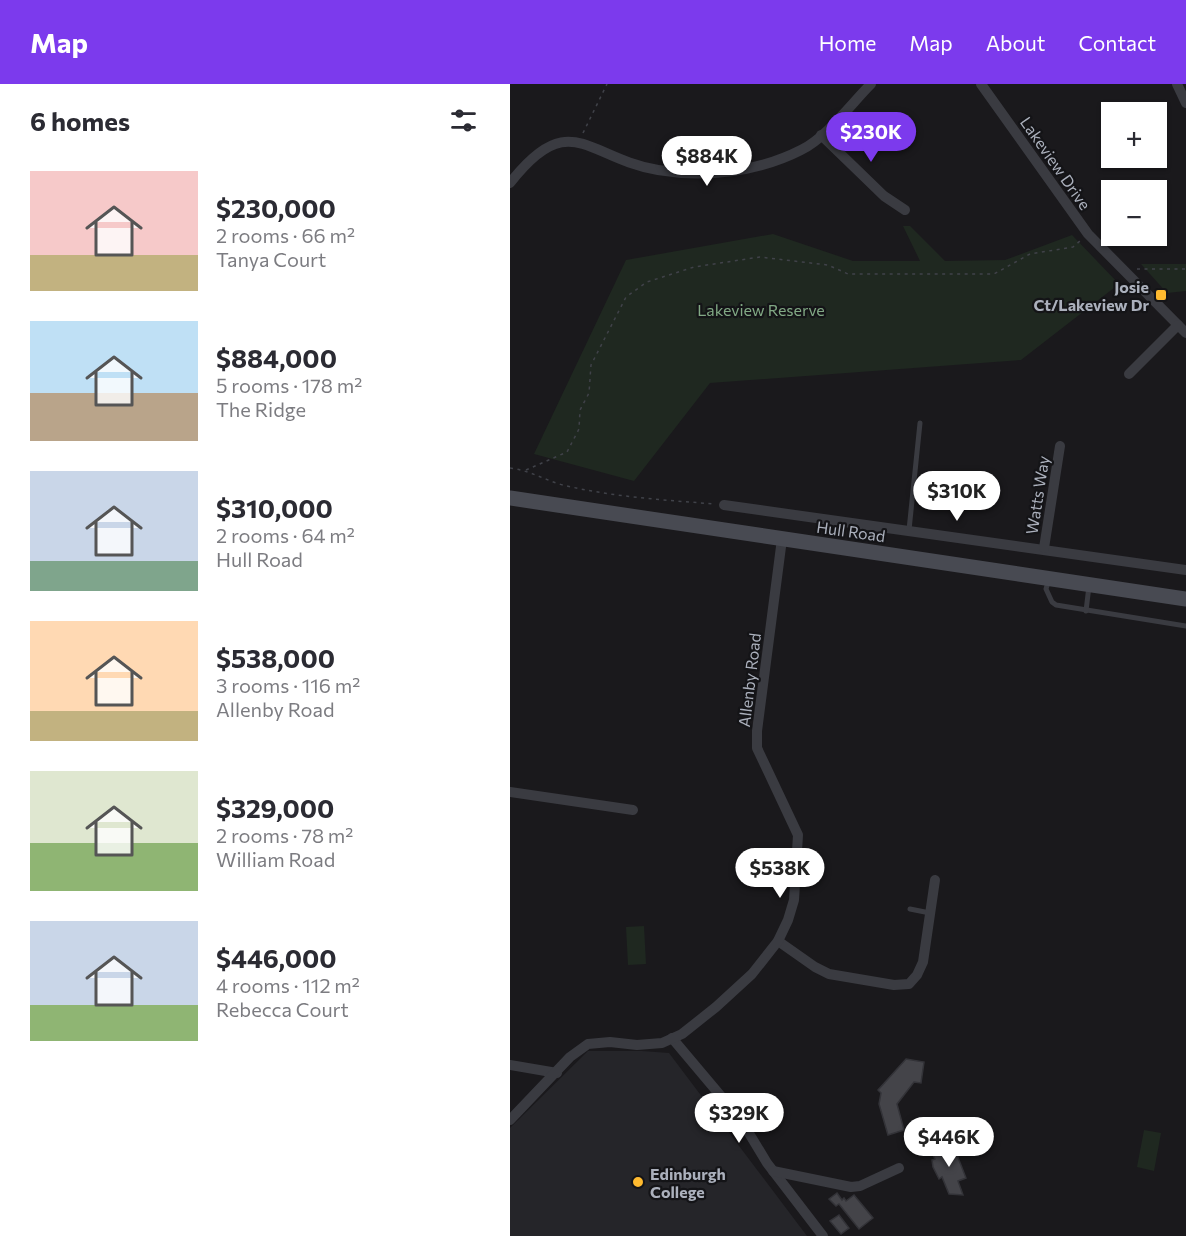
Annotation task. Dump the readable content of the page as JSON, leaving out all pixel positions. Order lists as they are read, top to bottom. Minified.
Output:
{"streets":{"main road":["Hull Road"],"street":["Lakeview Drive","Watts Way","Allenby Road"]},"crossings":[["Watts Way","Hull Road"],["Hull Road","Allenby Road"]],"parks":["Lakeview Reserve"],"places":{"transit":["Josie Ct/Lakeview Dr"],"other":["Edinburgh College"]},"page":{"header":"Map","nav":["Home","Map","About","Contact"],"heading":"6 homes","map_buttons":["+","−"],"price":["$230K","$884K","$310K","$538K","$329K","$446K"],"list":[{"name":"$230,000","note":"2 rooms · 66 m² · Tanya Court"},{"name":"$884,000","note":"5 rooms · 178 m² · The Ridge"},{"name":"$310,000","note":"2 rooms · 64 m² · Hull Road"},{"name":"$538,000","note":"3 rooms · 116 m² · Allenby Road"},{"name":"$329,000","note":"2 rooms · 78 m² · William Road"},{"name":"$446,000","note":"4 rooms · 112 m² · Rebecca Court"}]}}
